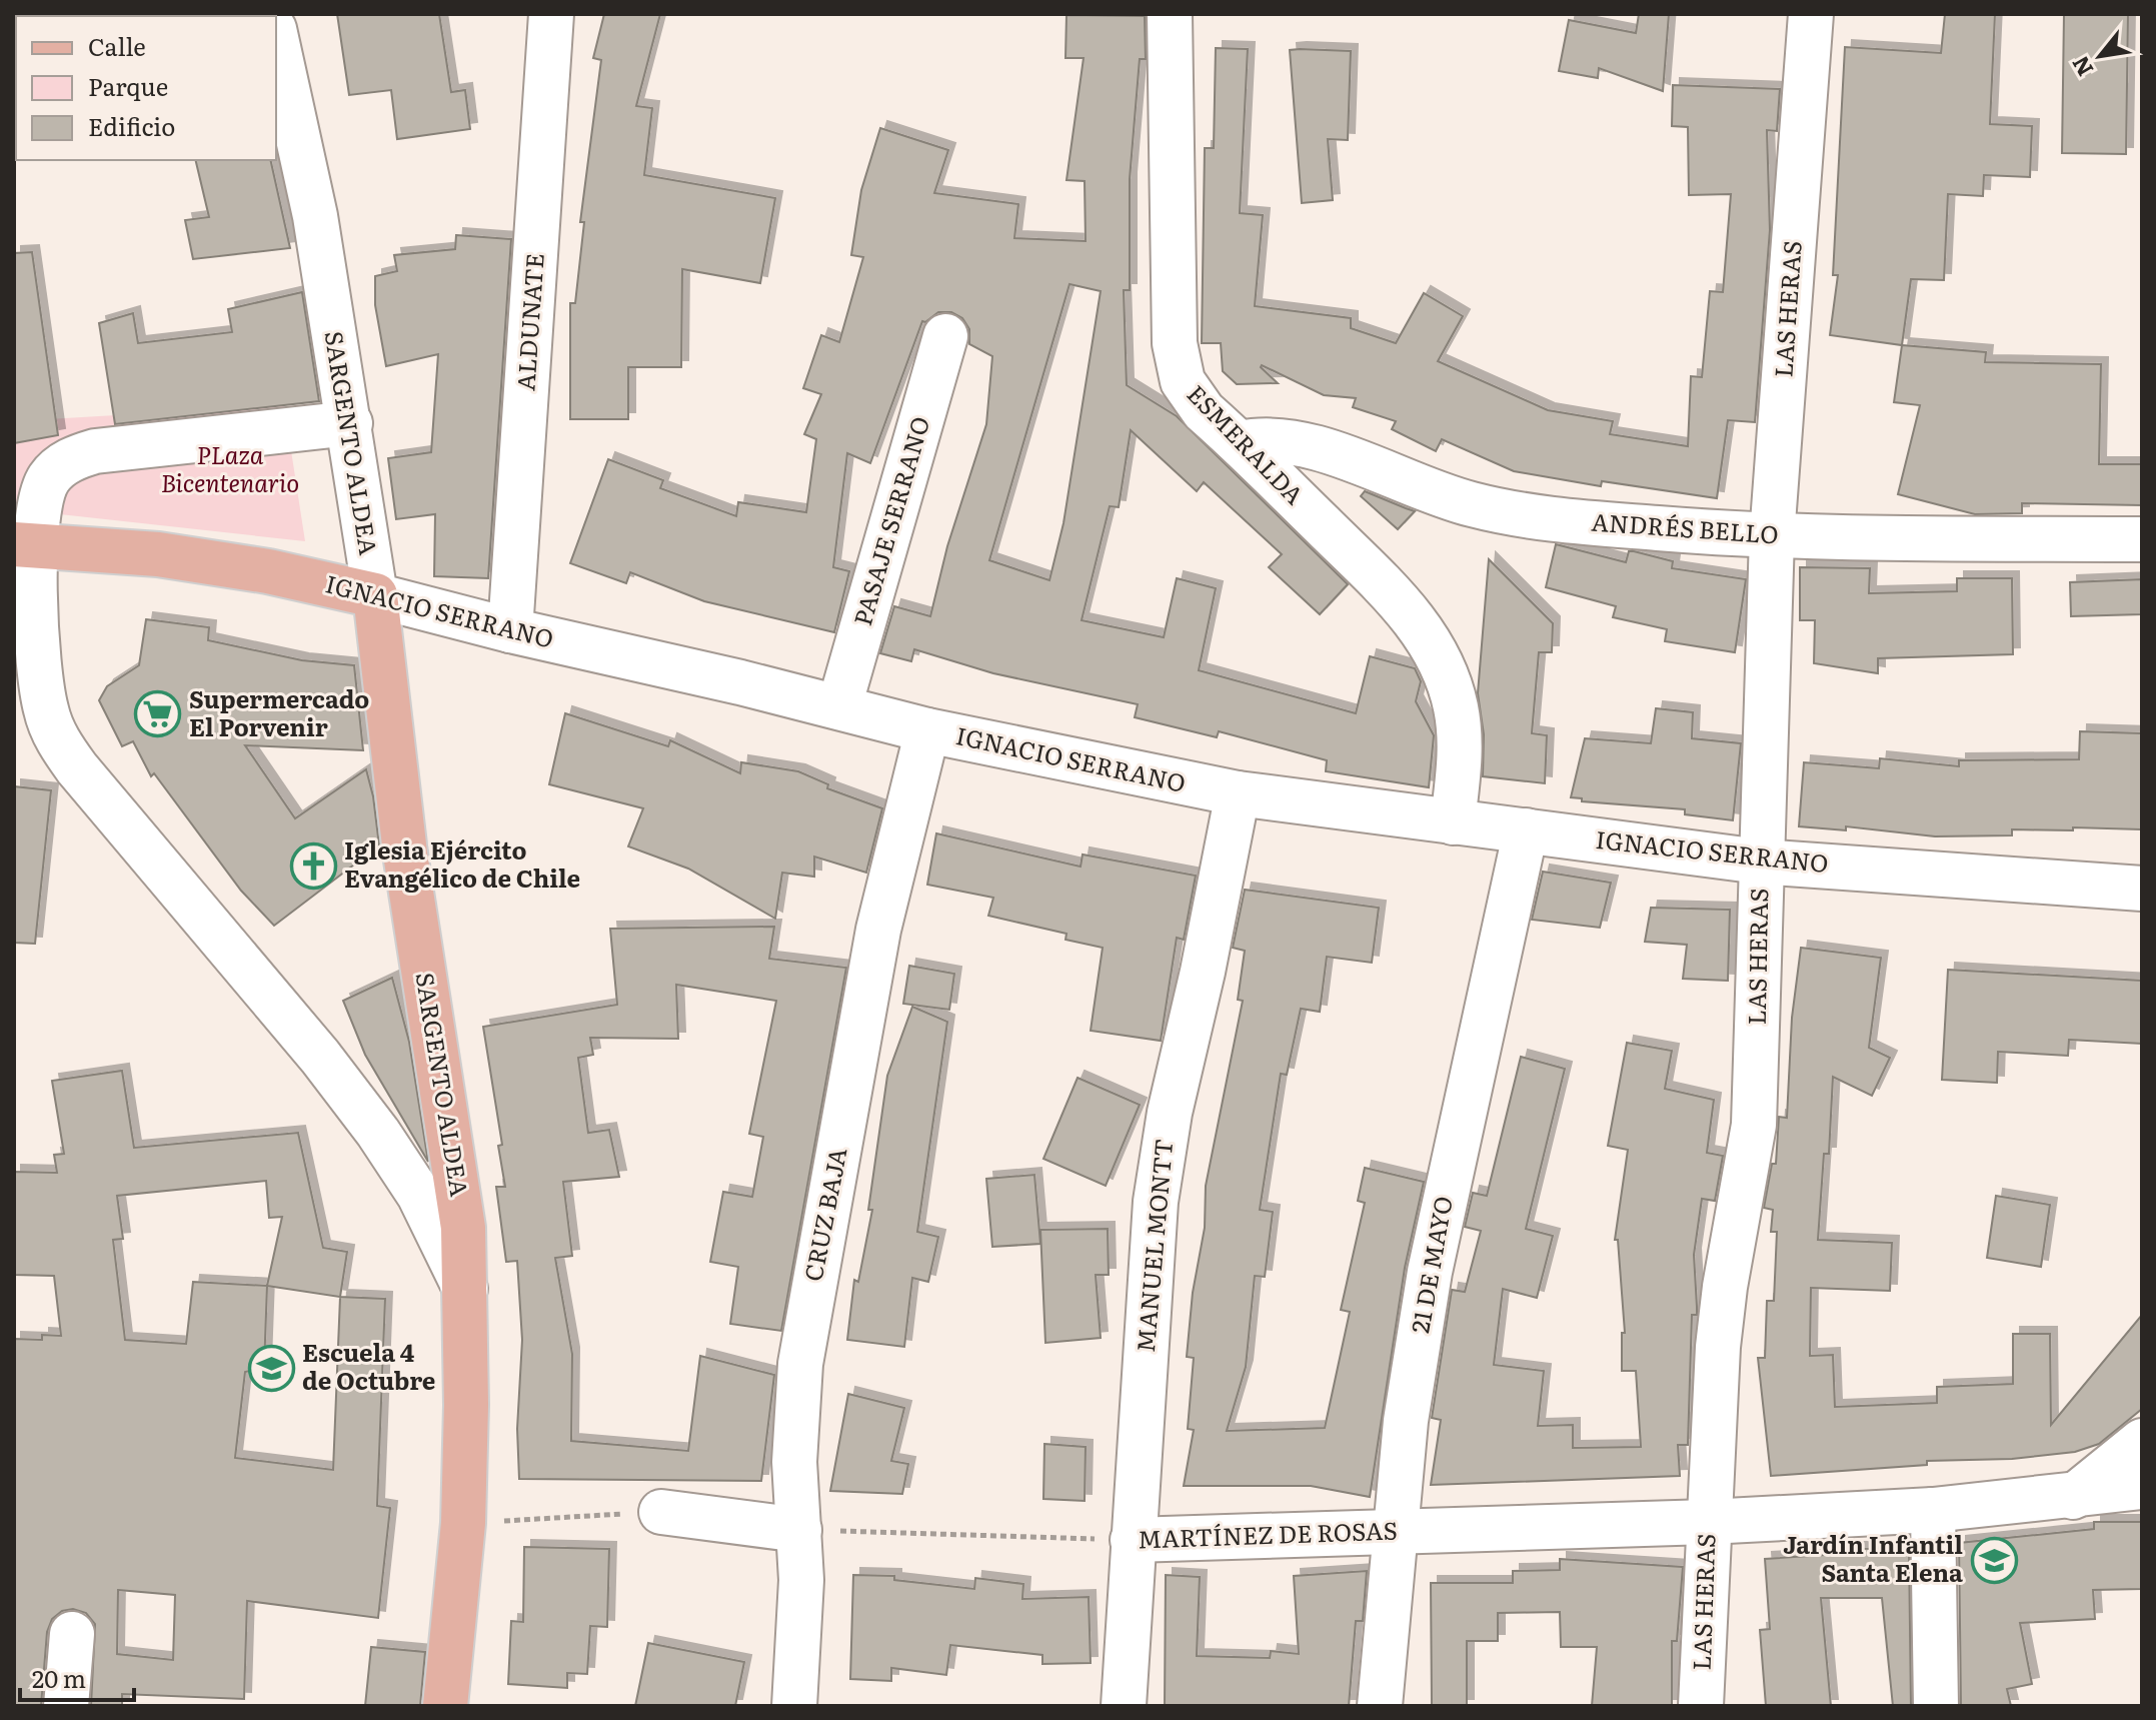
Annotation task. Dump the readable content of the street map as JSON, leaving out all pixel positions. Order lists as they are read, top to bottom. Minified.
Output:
{"streets":{"main road":["SARGENTO ALDEA","IGNACIO SERRANO"],"street":["LAS HERAS","ALDUNATE","ESMERALDA","PASAJE SERRANO","ANDRÉS BELLO","CRUZ BAJA","MANUEL MONTT","21 DE MAYO","MARTÍNEZ DE ROSAS"]},"crossings":[["LAS HERAS","ANDRÉS BELLO"],["LAS HERAS","IGNACIO SERRANO"],["LAS HERAS","MARTÍNEZ DE ROSAS"],["ALDUNATE","IGNACIO SERRANO"],["SARGENTO ALDEA","IGNACIO SERRANO"],["ESMERALDA","ANDRÉS BELLO"],["ESMERALDA","IGNACIO SERRANO"],["PASAJE SERRANO","IGNACIO SERRANO"],["IGNACIO SERRANO","CRUZ BAJA"],["IGNACIO SERRANO","MANUEL MONTT"],["IGNACIO SERRANO","21 DE MAYO"],["CRUZ BAJA","MARTÍNEZ DE ROSAS"],["MANUEL MONTT","MARTÍNEZ DE ROSAS"],["21 DE MAYO","MARTÍNEZ DE ROSAS"]],"parks":["PLaza Bicentenario"],"places":{"supermarket":["Supermercado El Porvenir"],"church":["Iglesia Ejército Evangélico de Chile"],"school or university":["Escuela 4 de Octubre","Jardín Infantil Santa Elena"]},"legend":["Calle","Parque","Edificio"],"scale_bar":"20 m","north":"bottom left"}
